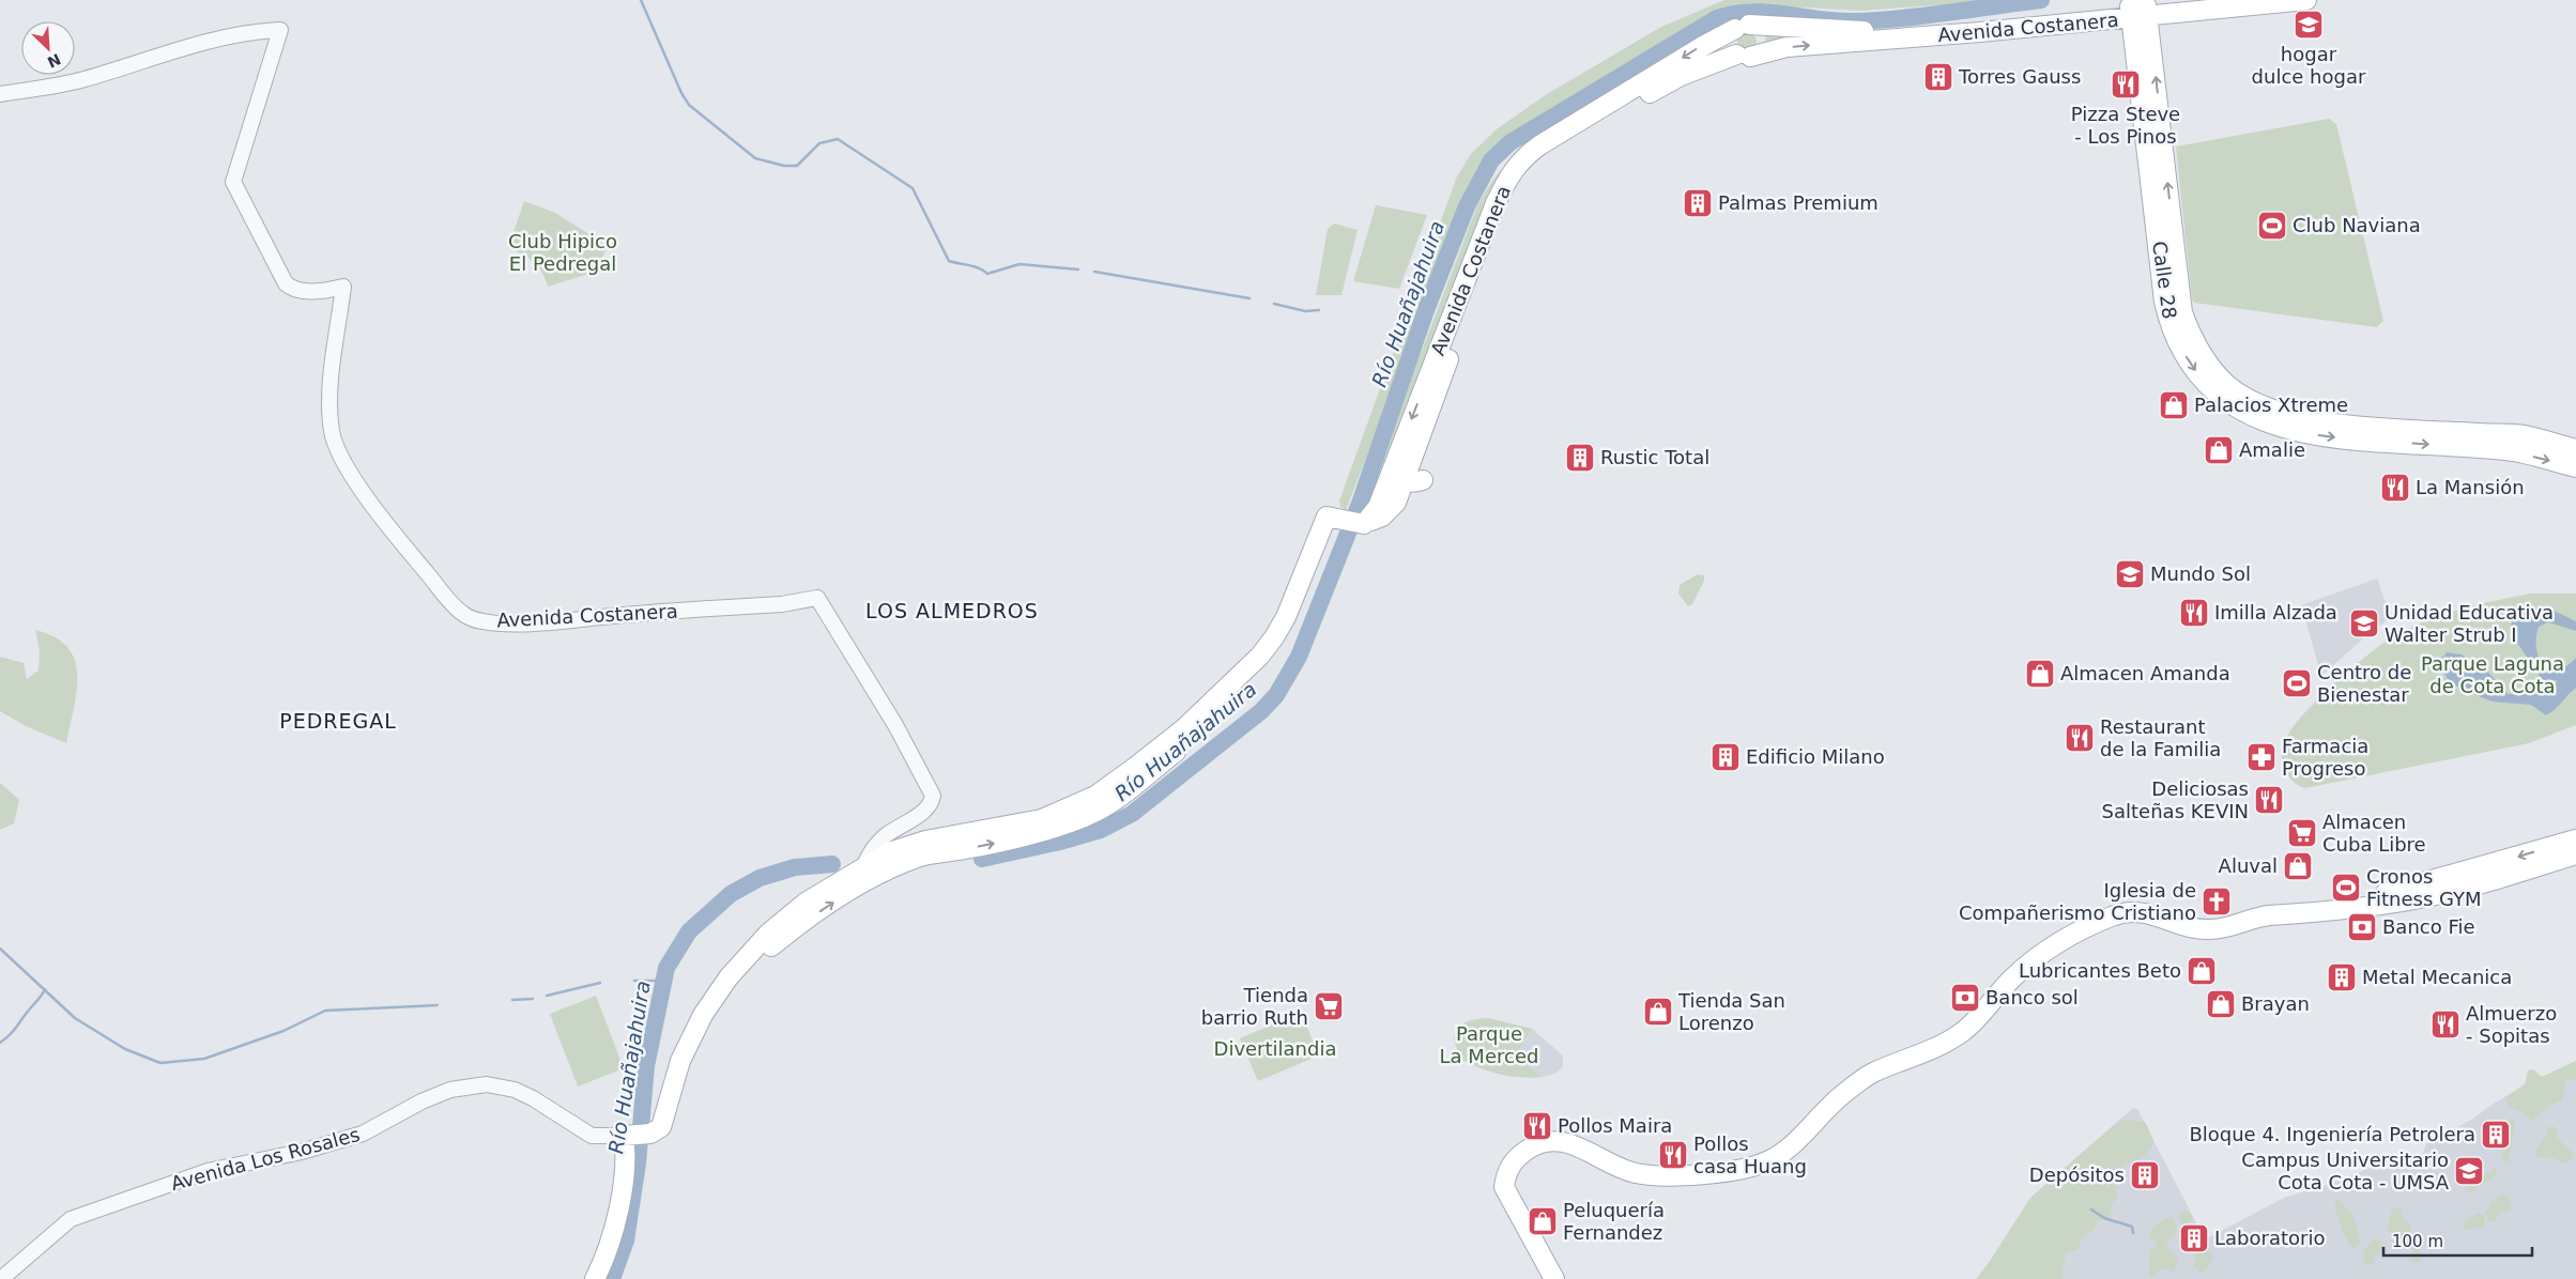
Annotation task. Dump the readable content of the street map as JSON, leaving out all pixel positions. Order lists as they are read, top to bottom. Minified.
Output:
{"streets":{"main road":["Avenida Costanera","Calle 28","Avenida Los Rosales"]},"crossings":[["Avenida Costanera","Calle 28"],["Avenida Costanera","Avenida Los Rosales"]],"districts":["LOS ALMEDROS","PEDREGAL"],"water":["Río Huañajahuira"],"parks":["Club Hipico El Pedregal","Parque Laguna de Cota Cota","Parque La Merced","Divertilandia"],"places":{"school or university":["hogar dulce hogar","Mundo Sol","Unidad Educativa Walter Strub I","Campus Universitario Cota Cota - UMSA"],"building":["Torres Gauss","Palmas Premium","Rustic Total","Edificio Milano","Metal Mecanica","Bloque 4. Ingeniería Petrolera","Depósitos","Laboratorio"],"restaurant":["Pizza Steve - Los Pinos","La Mansión","Imilla Alzada","Restaurant de la Familia","Deliciosas Salteñas KEVIN","Almuerzo - Sopitas","Pollos Maira","Pollos casa Huang"],"sports":["Club Naviana","Centro de Bienestar","Cronos Fitness GYM"],"shop":["Palacios Xtreme","Amalie","Almacen Amanda","Aluval","Lubricantes Beto","Brayan","Tienda San Lorenzo","Peluquería Fernandez"],"pharmacy":["Farmacia Progreso"],"supermarket":["Almacen Cuba Libre","Tienda barrio Ruth"],"church":["Iglesia de Compañerismo Cristiano"],"bank":["Banco Fie","Banco sol"]},"scale_bar":"100 m","north":"bottom right"}
